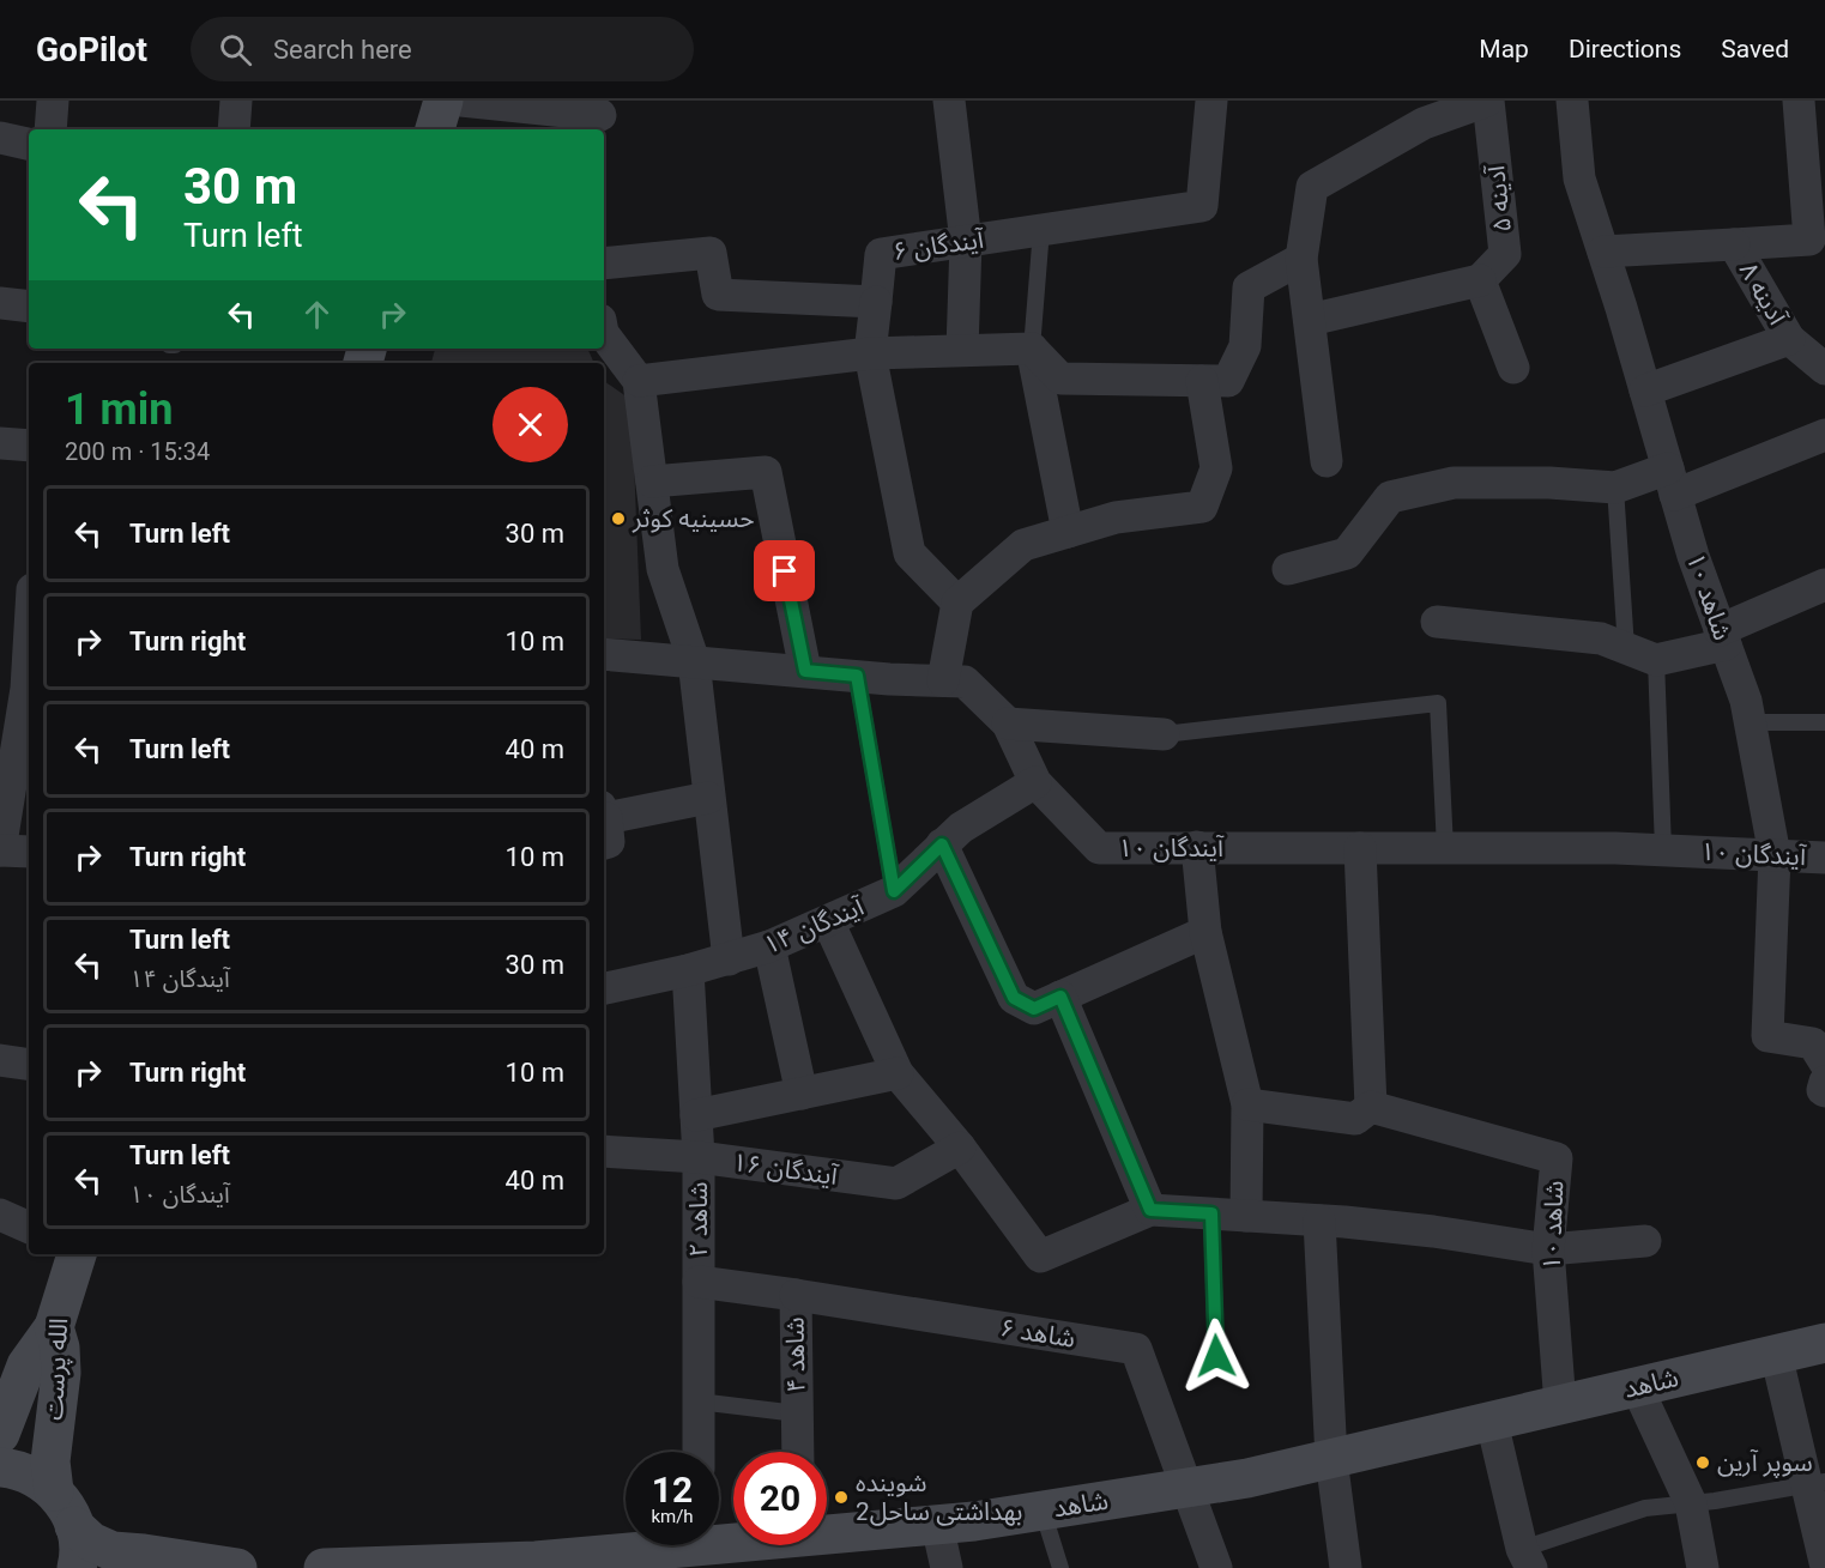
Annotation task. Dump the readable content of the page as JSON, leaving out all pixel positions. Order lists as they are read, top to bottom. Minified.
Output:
{"streets":{"main road":["الله پرست","شاهد"],"street":["آدینه ۵","آیندگان ۶","آدینه ۸","شاهد ۱۰","آیندگان ۱۰","آیندگان ۱۴","آیندگان ۱۶","شاهد ۲","شاهد ۶","شاهد ۴"]},"crossings":[["شاهد ۱۰","آیندگان ۱۰"],["شاهد ۱۰","شاهد"],["آیندگان ۱۰","آیندگان ۱۴"],["آیندگان ۱۴","شاهد ۲"],["آیندگان ۱۶","شاهد ۲"],["شاهد ۲","شاهد ۴"],["شاهد ۶","شاهد ۴"],["شاهد ۶","شاهد"]],"places":["حسینیه کوثر","سوپر آرین","شوینده بهداشتی ساحل2"],"page":{"header":"GoPilot","search":"Search here","nav":["Map","Directions","Saved"],"turn":["30 m","Turn left"],"heading":["1 min","200 m · 15:34"],"list":[{"name":"Turn left","value":"30 m"},{"name":"Turn right","value":"10 m"},{"name":"Turn left","value":"40 m"},{"name":"Turn right","value":"10 m"},{"name":"Turn left","note":"آیندگان ۱۴","value":"30 m"},{"name":"Turn right","value":"10 m"},{"name":"Turn left","note":"آیندگان ۱۰","value":"40 m"}],"speed":"12 km/h","limit":"20"}}
